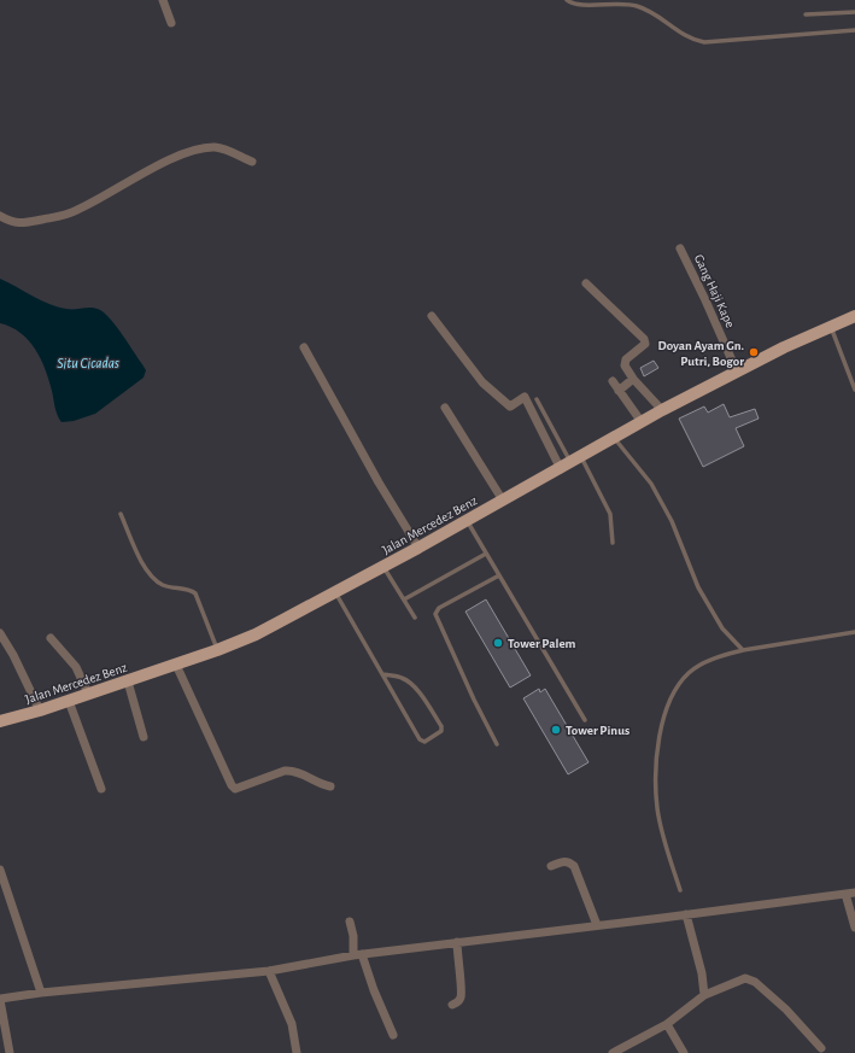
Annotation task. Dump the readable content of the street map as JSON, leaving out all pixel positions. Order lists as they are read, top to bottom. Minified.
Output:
{"streets":{"main road":["Jalan Mercedez Benz"],"street":["Gang Haji Kape"]},"crossings":[["Gang Haji Kape","Jalan Mercedez Benz"]],"water":["Situ Cicadas"],"places":["Doyan Ayam Gn. Putri, Bogor","Tower Palem","Tower Pinus"]}
